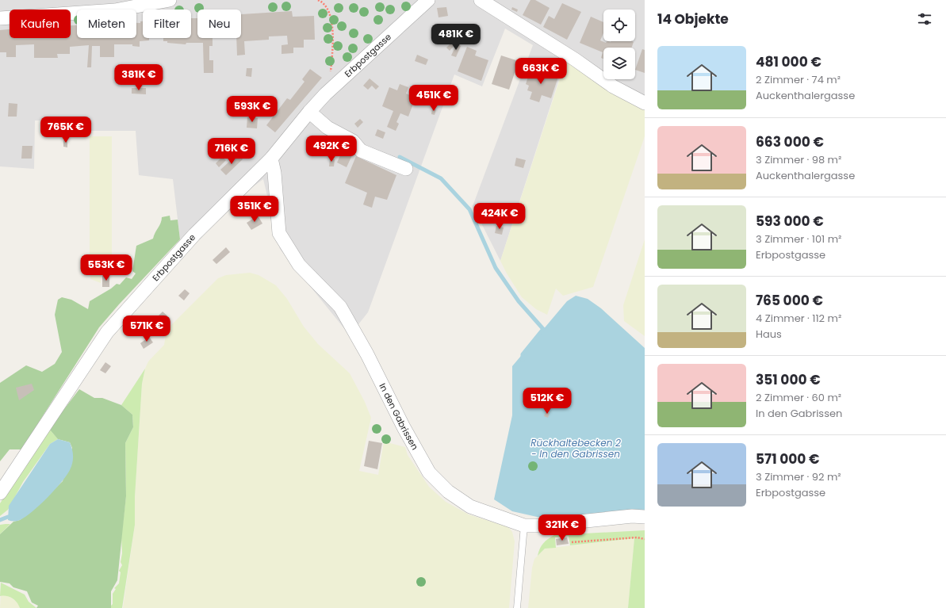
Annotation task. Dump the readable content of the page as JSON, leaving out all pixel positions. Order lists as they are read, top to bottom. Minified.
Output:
{"streets":{"street":["Erbpostgasse","In den Gabrissen"]},"crossings":[["Erbpostgasse","In den Gabrissen"]],"water":["Rückhaltebecken 2 - In den Gabrissen"],"page":{"heading":"14 Objekte","chip":["Kaufen","Mieten","Filter","Neu"],"price":["481K €","663K €","381K €","451K €","593K €","765K €","492K €","716K €","351K €","424K €","553K €","571K €","512K €","321K €"],"list":[{"name":"481 000 €","note":"2 Zimmer · 74 m² · Auckenthalergasse"},{"name":"663 000 €","note":"3 Zimmer · 98 m² · Auckenthalergasse"},{"name":"593 000 €","note":"3 Zimmer · 101 m² · Erbpostgasse"},{"name":"765 000 €","note":"4 Zimmer · 112 m² · Haus"},{"name":"351 000 €","note":"2 Zimmer · 60 m² · In den Gabrissen"},{"name":"571 000 €","note":"3 Zimmer · 92 m² · Erbpostgasse"}]}}
